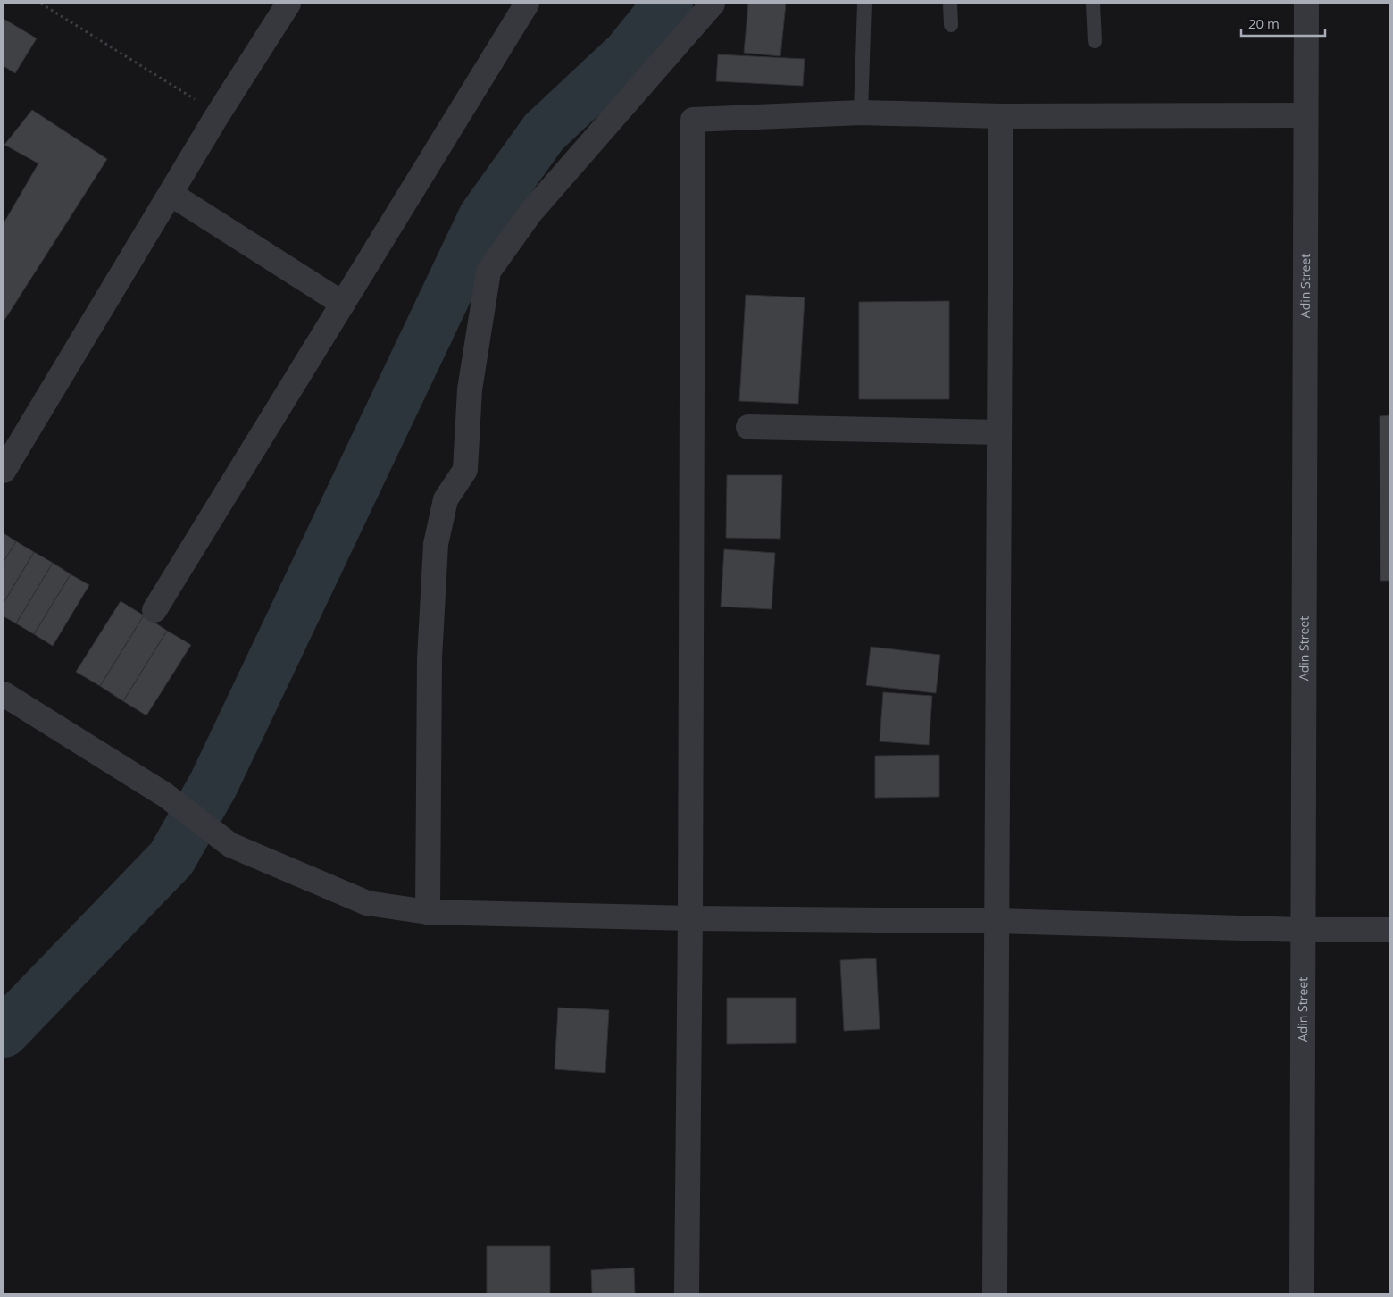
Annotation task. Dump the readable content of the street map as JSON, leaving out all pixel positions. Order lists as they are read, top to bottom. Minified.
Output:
{"streets":{"street":["Adin Street"]},"scale_bar":"20 m"}
